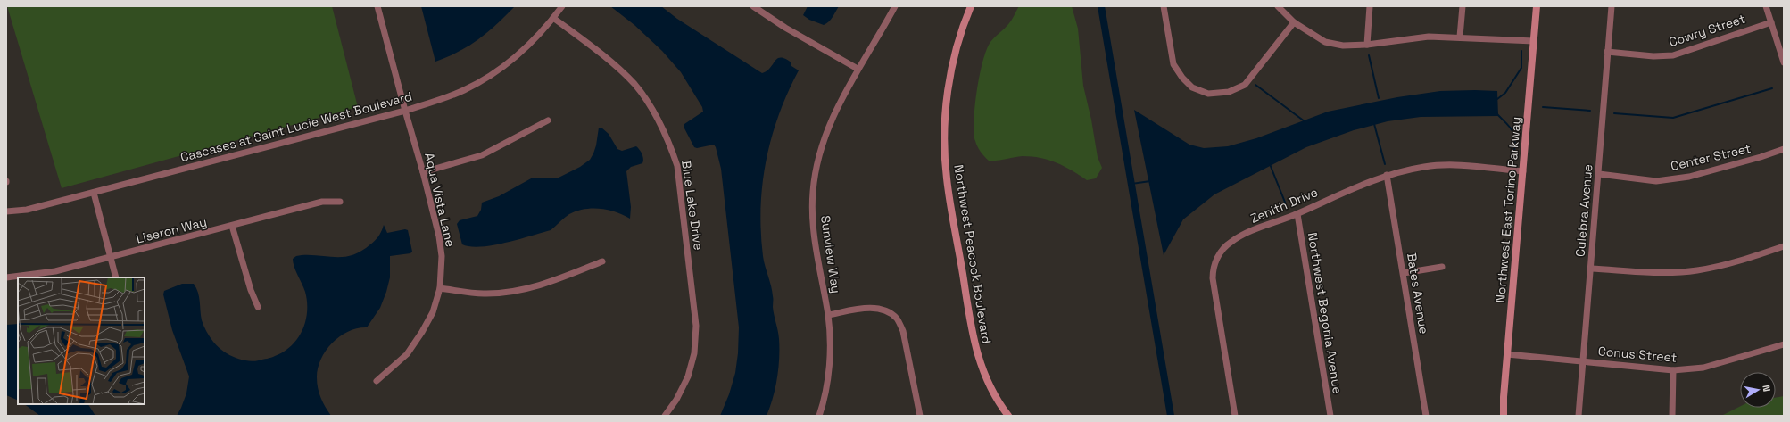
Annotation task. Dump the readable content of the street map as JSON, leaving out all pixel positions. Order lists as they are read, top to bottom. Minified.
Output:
{"streets":{"street":["Cowry Street","Cascases at Saint Lucie West Boulevard","Center Street","Aqua Vista Lane","Blue Lake Drive","Zenith Drive","Northwest East Torino Parkway","Culebra Avenue","Liseron Way","Sunview Way","Northwest Peacock Boulevard","Bates Avenue","Northwest Begonia Avenue","Conus Street"]},"crossings":[["Cowry Street","Culebra Avenue"],["Cascases at Saint Lucie West Boulevard","Aqua Vista Lane"],["Cascases at Saint Lucie West Boulevard","Blue Lake Drive"],["Center Street","Culebra Avenue"],["Zenith Drive","Northwest East Torino Parkway"],["Zenith Drive","Bates Avenue"],["Zenith Drive","Northwest Begonia Avenue"],["Northwest East Torino Parkway","Conus Street"],["Culebra Avenue","Conus Street"]],"north":"right"}
